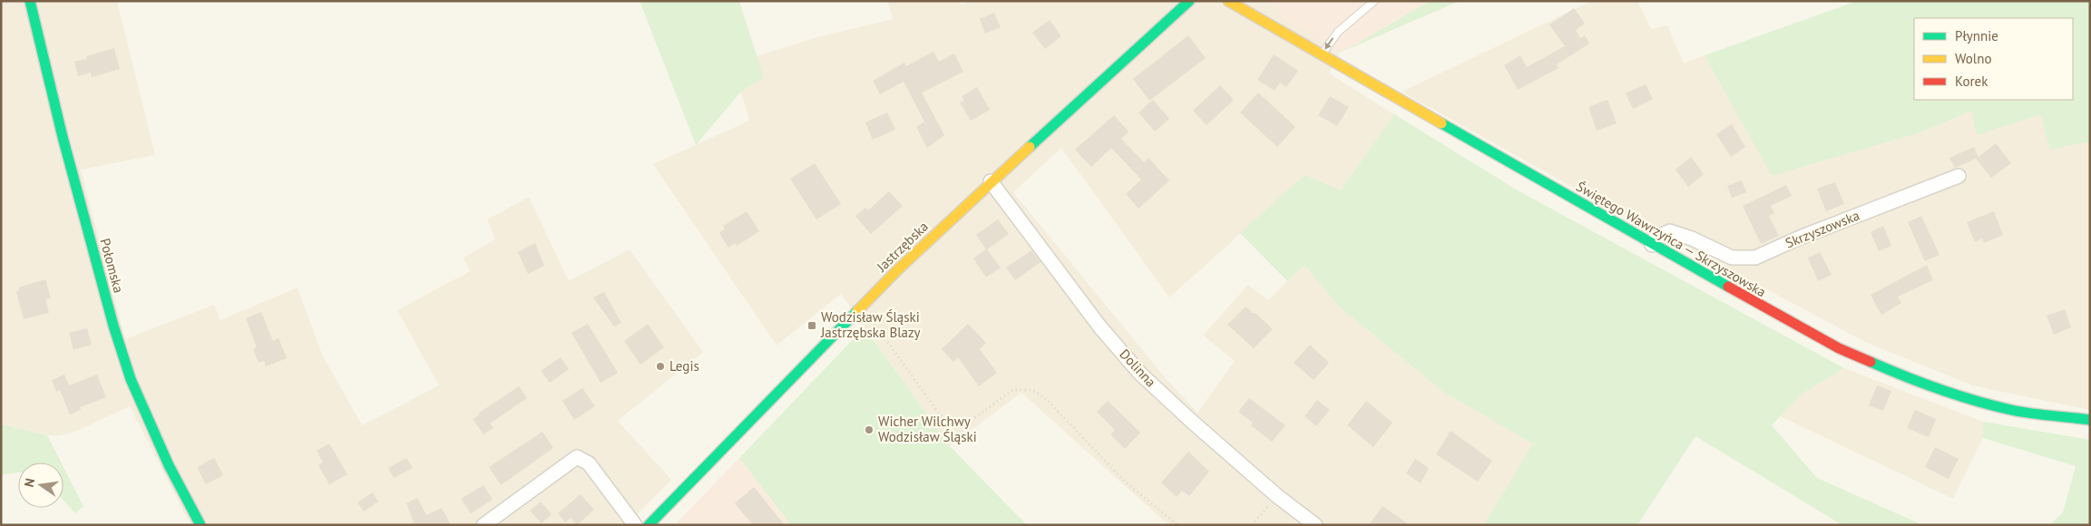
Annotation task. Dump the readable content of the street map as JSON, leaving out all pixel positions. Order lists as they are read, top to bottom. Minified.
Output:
{"streets":{"street":["Skrzyszowska","Świętego Wawrzyńca — Skrzyszowska","Jastrzębska","Połomska","Dolinna"]},"crossings":[["Skrzyszowska","Świętego Wawrzyńca — Skrzyszowska"],["Jastrzębska","Dolinna"]],"places":{"transit":["Wodzisław Śląski Jastrzębska Blazy"],"other":["Legis","Wicher Wilchwy Wodzisław Śląski"]},"legend":["Płynnie","Wolno","Korek"],"north":"left"}
